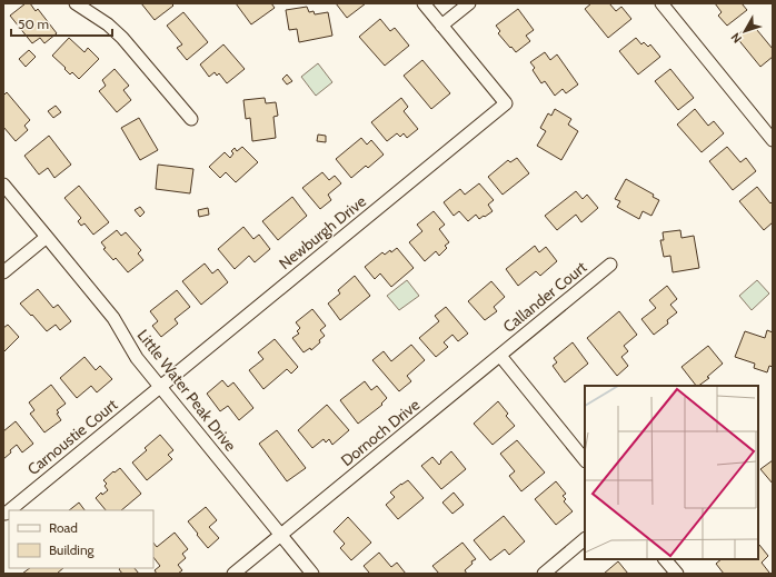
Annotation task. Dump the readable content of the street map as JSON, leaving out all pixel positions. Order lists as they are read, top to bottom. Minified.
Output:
{"streets":{"street":["Newburgh Drive","Callander Court","Little Water Peak Drive","Dornoch Drive","Carnoustie Court"]},"crossings":[["Newburgh Drive","Little Water Peak Drive"],["Newburgh Drive","Carnoustie Court"],["Callander Court","Dornoch Drive"],["Little Water Peak Drive","Dornoch Drive"],["Little Water Peak Drive","Carnoustie Court"]],"legend":["Road","Building"],"scale_bar":"50 m","north":"bottom left"}
